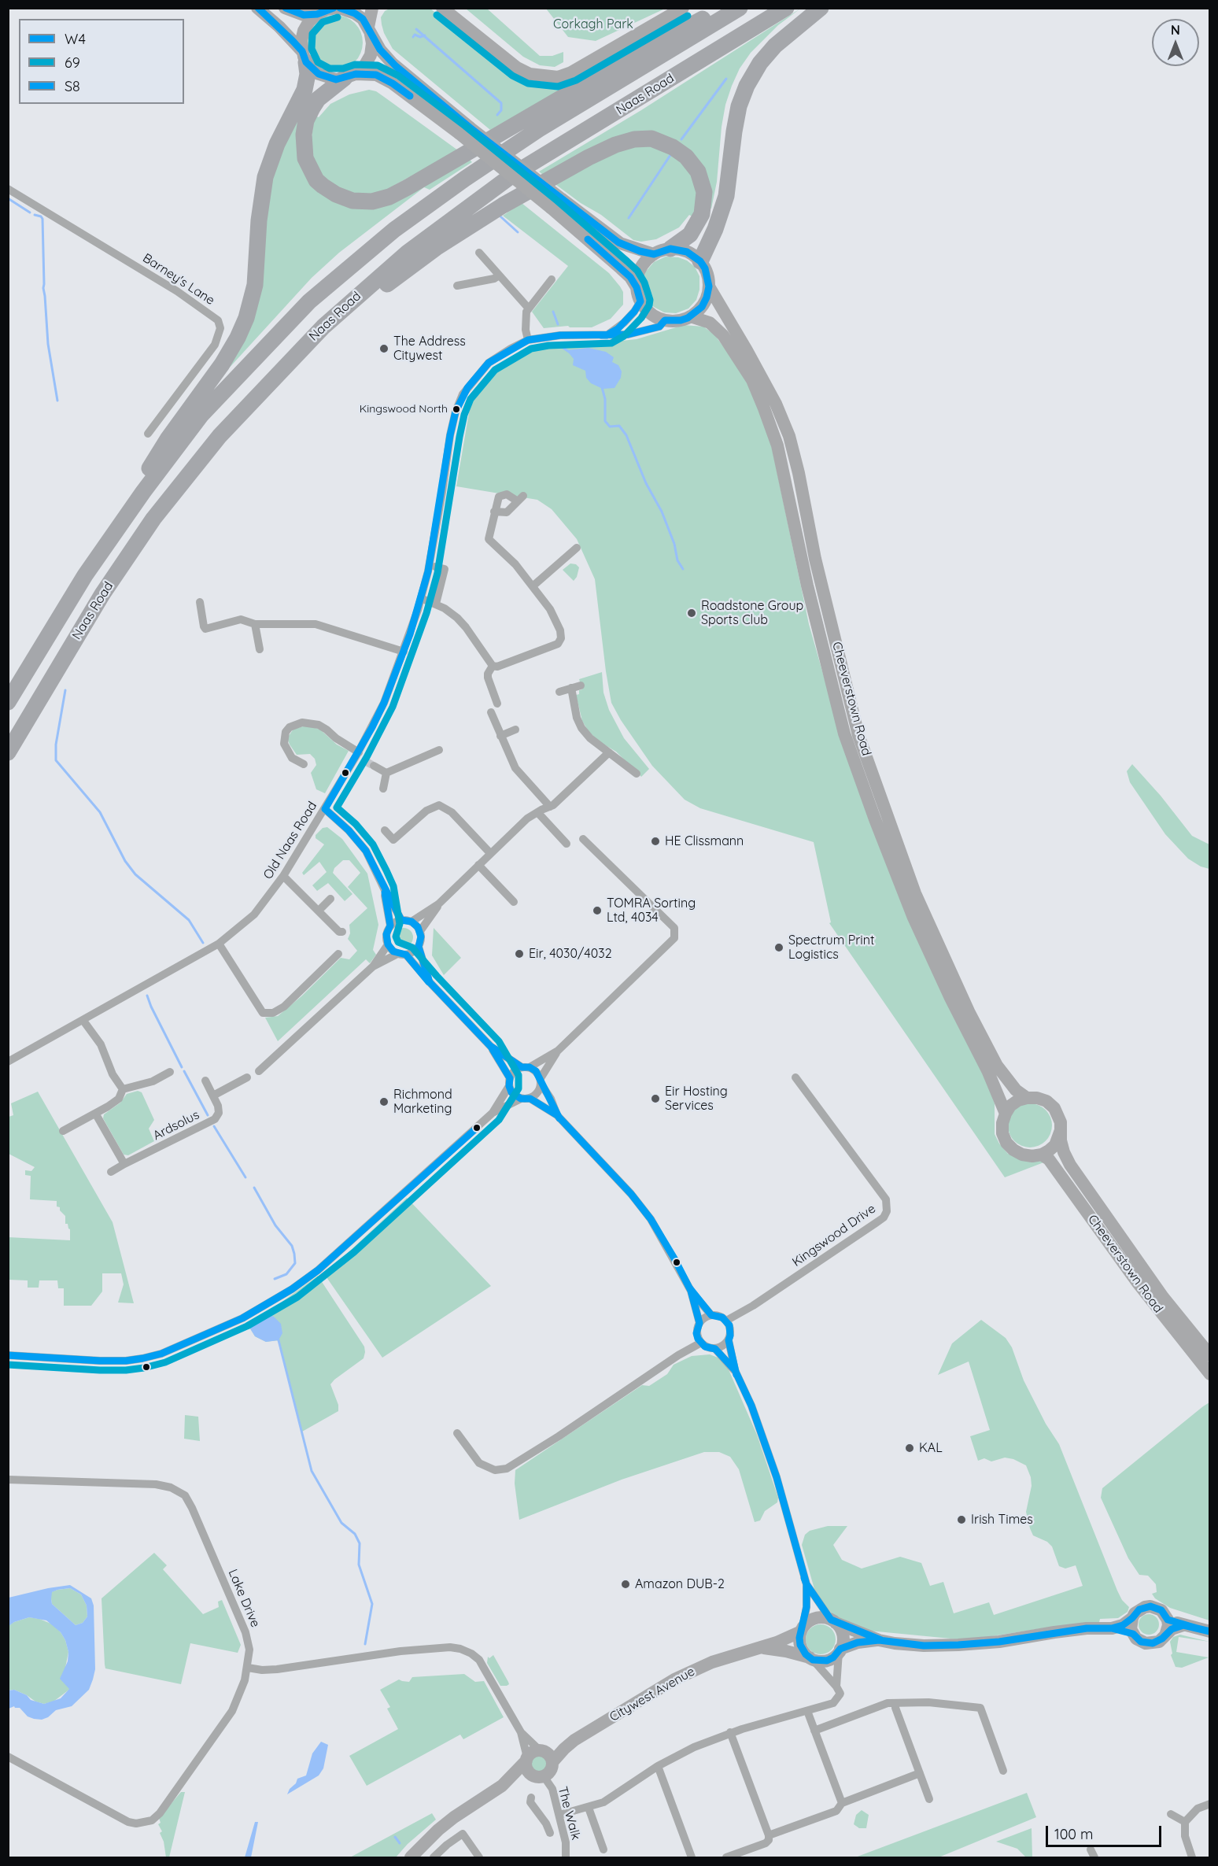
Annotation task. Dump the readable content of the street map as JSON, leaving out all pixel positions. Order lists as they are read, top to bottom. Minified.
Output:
{"streets":{"highway":["Naas Road"],"main road":["Cheeverstown Road","Citywest Avenue"],"street":["Barney's Lane","Old Naas Road","Ardsolus","Kingswood Drive","Lake Drive","The Walk"]},"crossings":[["Cheeverstown Road","Old Naas Road"],["Citywest Avenue","The Walk"]],"parks":["Corkagh Park"],"places":["The Address Citywest","Kingswood North","Roadstone Group Sports Club","HE Clissmann","TOMRA Sorting Ltd, 4034","Spectrum Print Logistics","Eir, 4030/4032","Eir Hosting Services","Richmond Marketing","KAL","Irish Times","Amazon DUB-2"],"lines":["transit line W4","transit line 69","transit line S8"],"legend":["W4","69","S8"],"scale_bar":"100 m","north":"top"}
